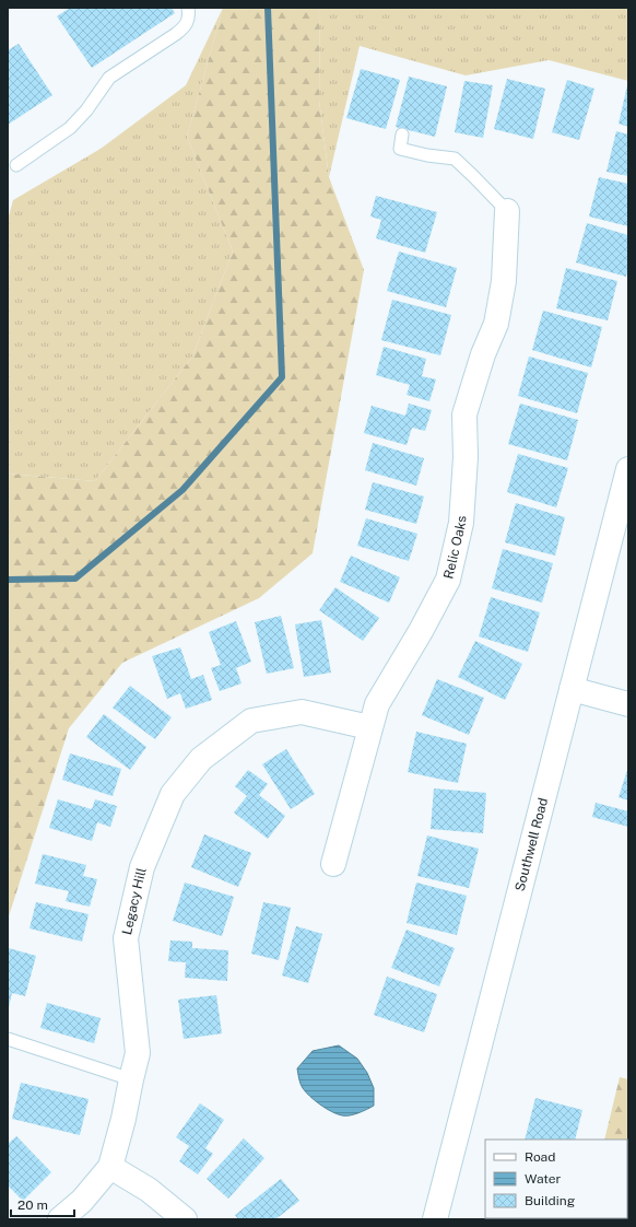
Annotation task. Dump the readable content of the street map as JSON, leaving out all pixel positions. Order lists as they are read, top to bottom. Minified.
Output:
{"streets":{"street":["Relic Oaks","Southwell Road","Legacy Hill"]},"crossings":[["Relic Oaks","Legacy Hill"]],"legend":["Road","Water","Building"],"scale_bar":"20 m"}
